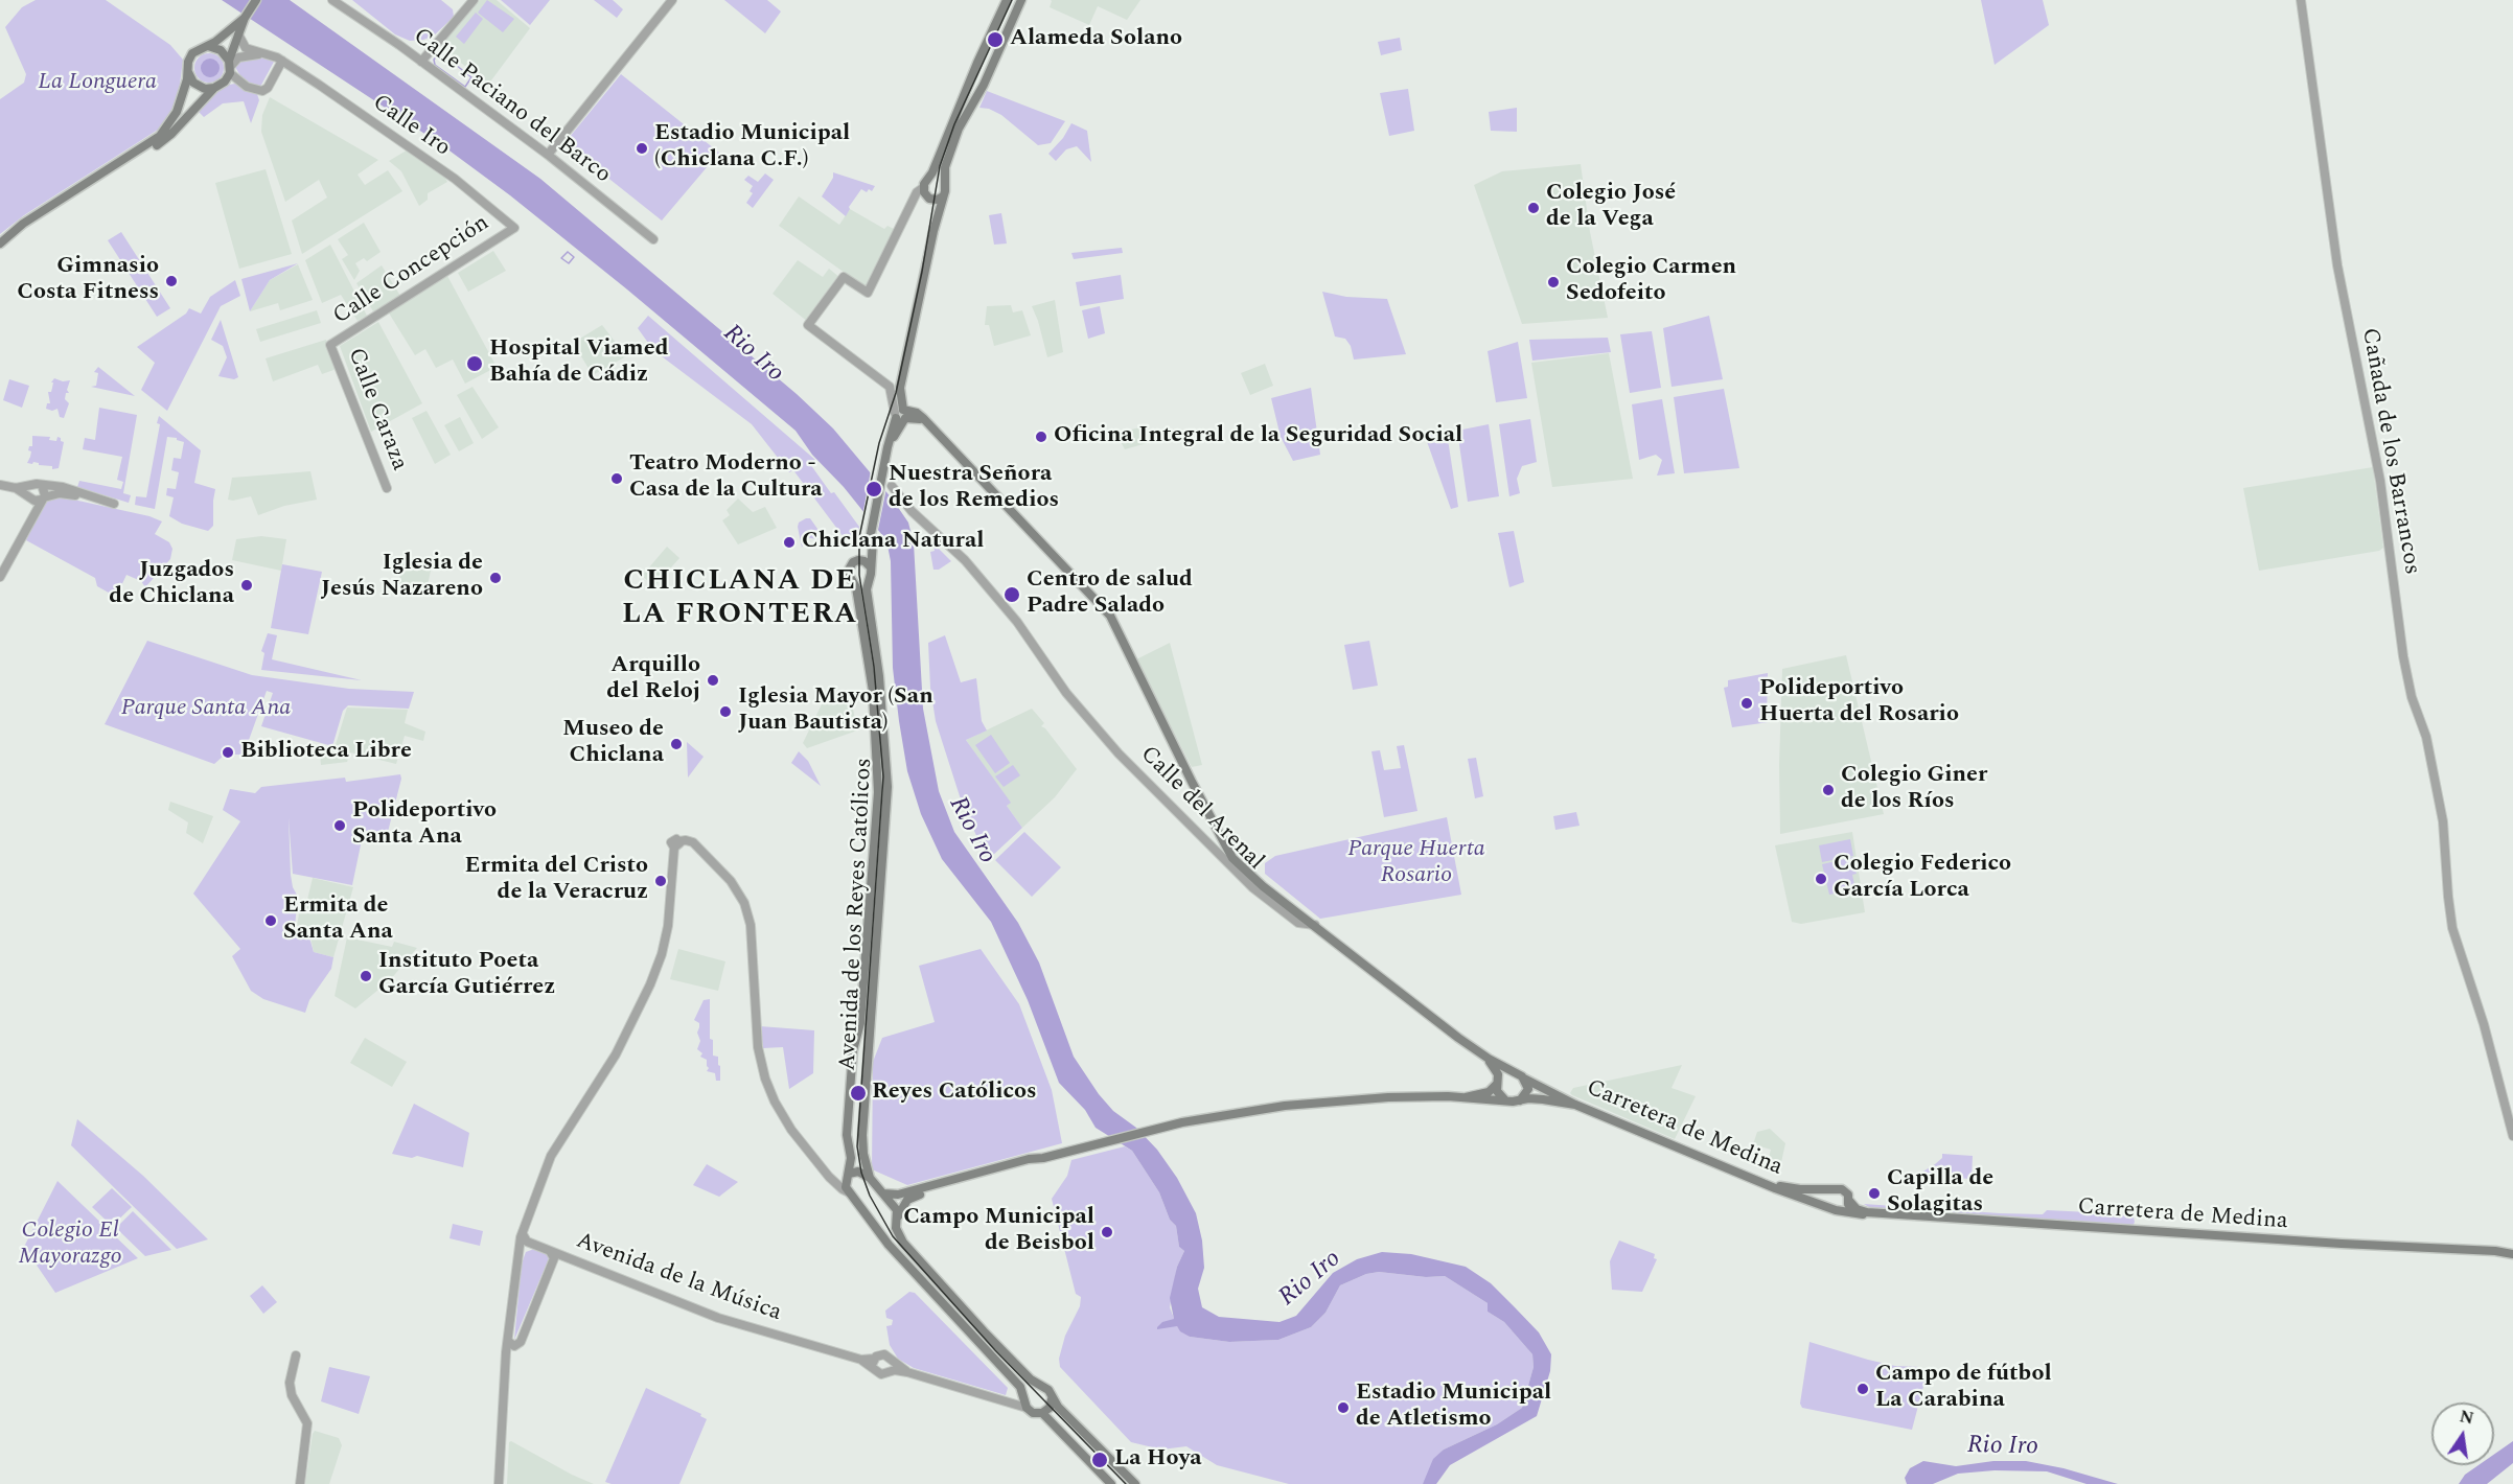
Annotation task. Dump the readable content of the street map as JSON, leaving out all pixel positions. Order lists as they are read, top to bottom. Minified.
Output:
{"streets":{"main road":["Avenida de los Reyes Católicos","Carretera de Medina"],"street":["Calle Paciano del Barco","Calle Iro","Calle Concepción","Calle Caraza","Cañada de los Barrancos","Calle del Arenal","Avenida de la Música"]},"crossings":[["Calle Iro","Calle Concepción"],["Calle Concepción","Calle Caraza"]],"districts":["CHICLANA DE LA FRONTERA"],"water":["Rio Iro"],"parks":["La Longuera","Parque Santa Ana","Parque Huerta Rosario","Colegio El Mayorazgo"],"places":["Alameda Solano","Estadio Municipal (Chiclana C.F.)","Colegio José de la Vega","Gimnasio Costa Fitness","Colegio Carmen Sedofeito","Hospital Viamed Bahía de Cádiz","Oficina Integral de la Seguridad Social","Teatro Moderno - Casa de la Cultura","Nuestra Señora de los Remedios","Chiclana Natural","Iglesia de Jesús Nazareno","Juzgados de Chiclana","Centro de salud Padre Salado","Arquillo del Reloj","Polideportivo Huerta del Rosario","Iglesia Mayor (San Juan Bautista)","Museo de Chiclana","Biblioteca Libre","Colegio Giner de los Ríos","Polideportivo Santa Ana","Colegio Federico García Lorca","Ermita del Cristo de la Veracruz","Ermita de Santa Ana","Instituto Poeta García Gutiérrez","Reyes Católicos","Capilla de Solagitas","Campo Municipal de Beisbol","Campo de fútbol La Carabina","Estadio Municipal de Atletismo","La Hoya"],"north":"top"}
